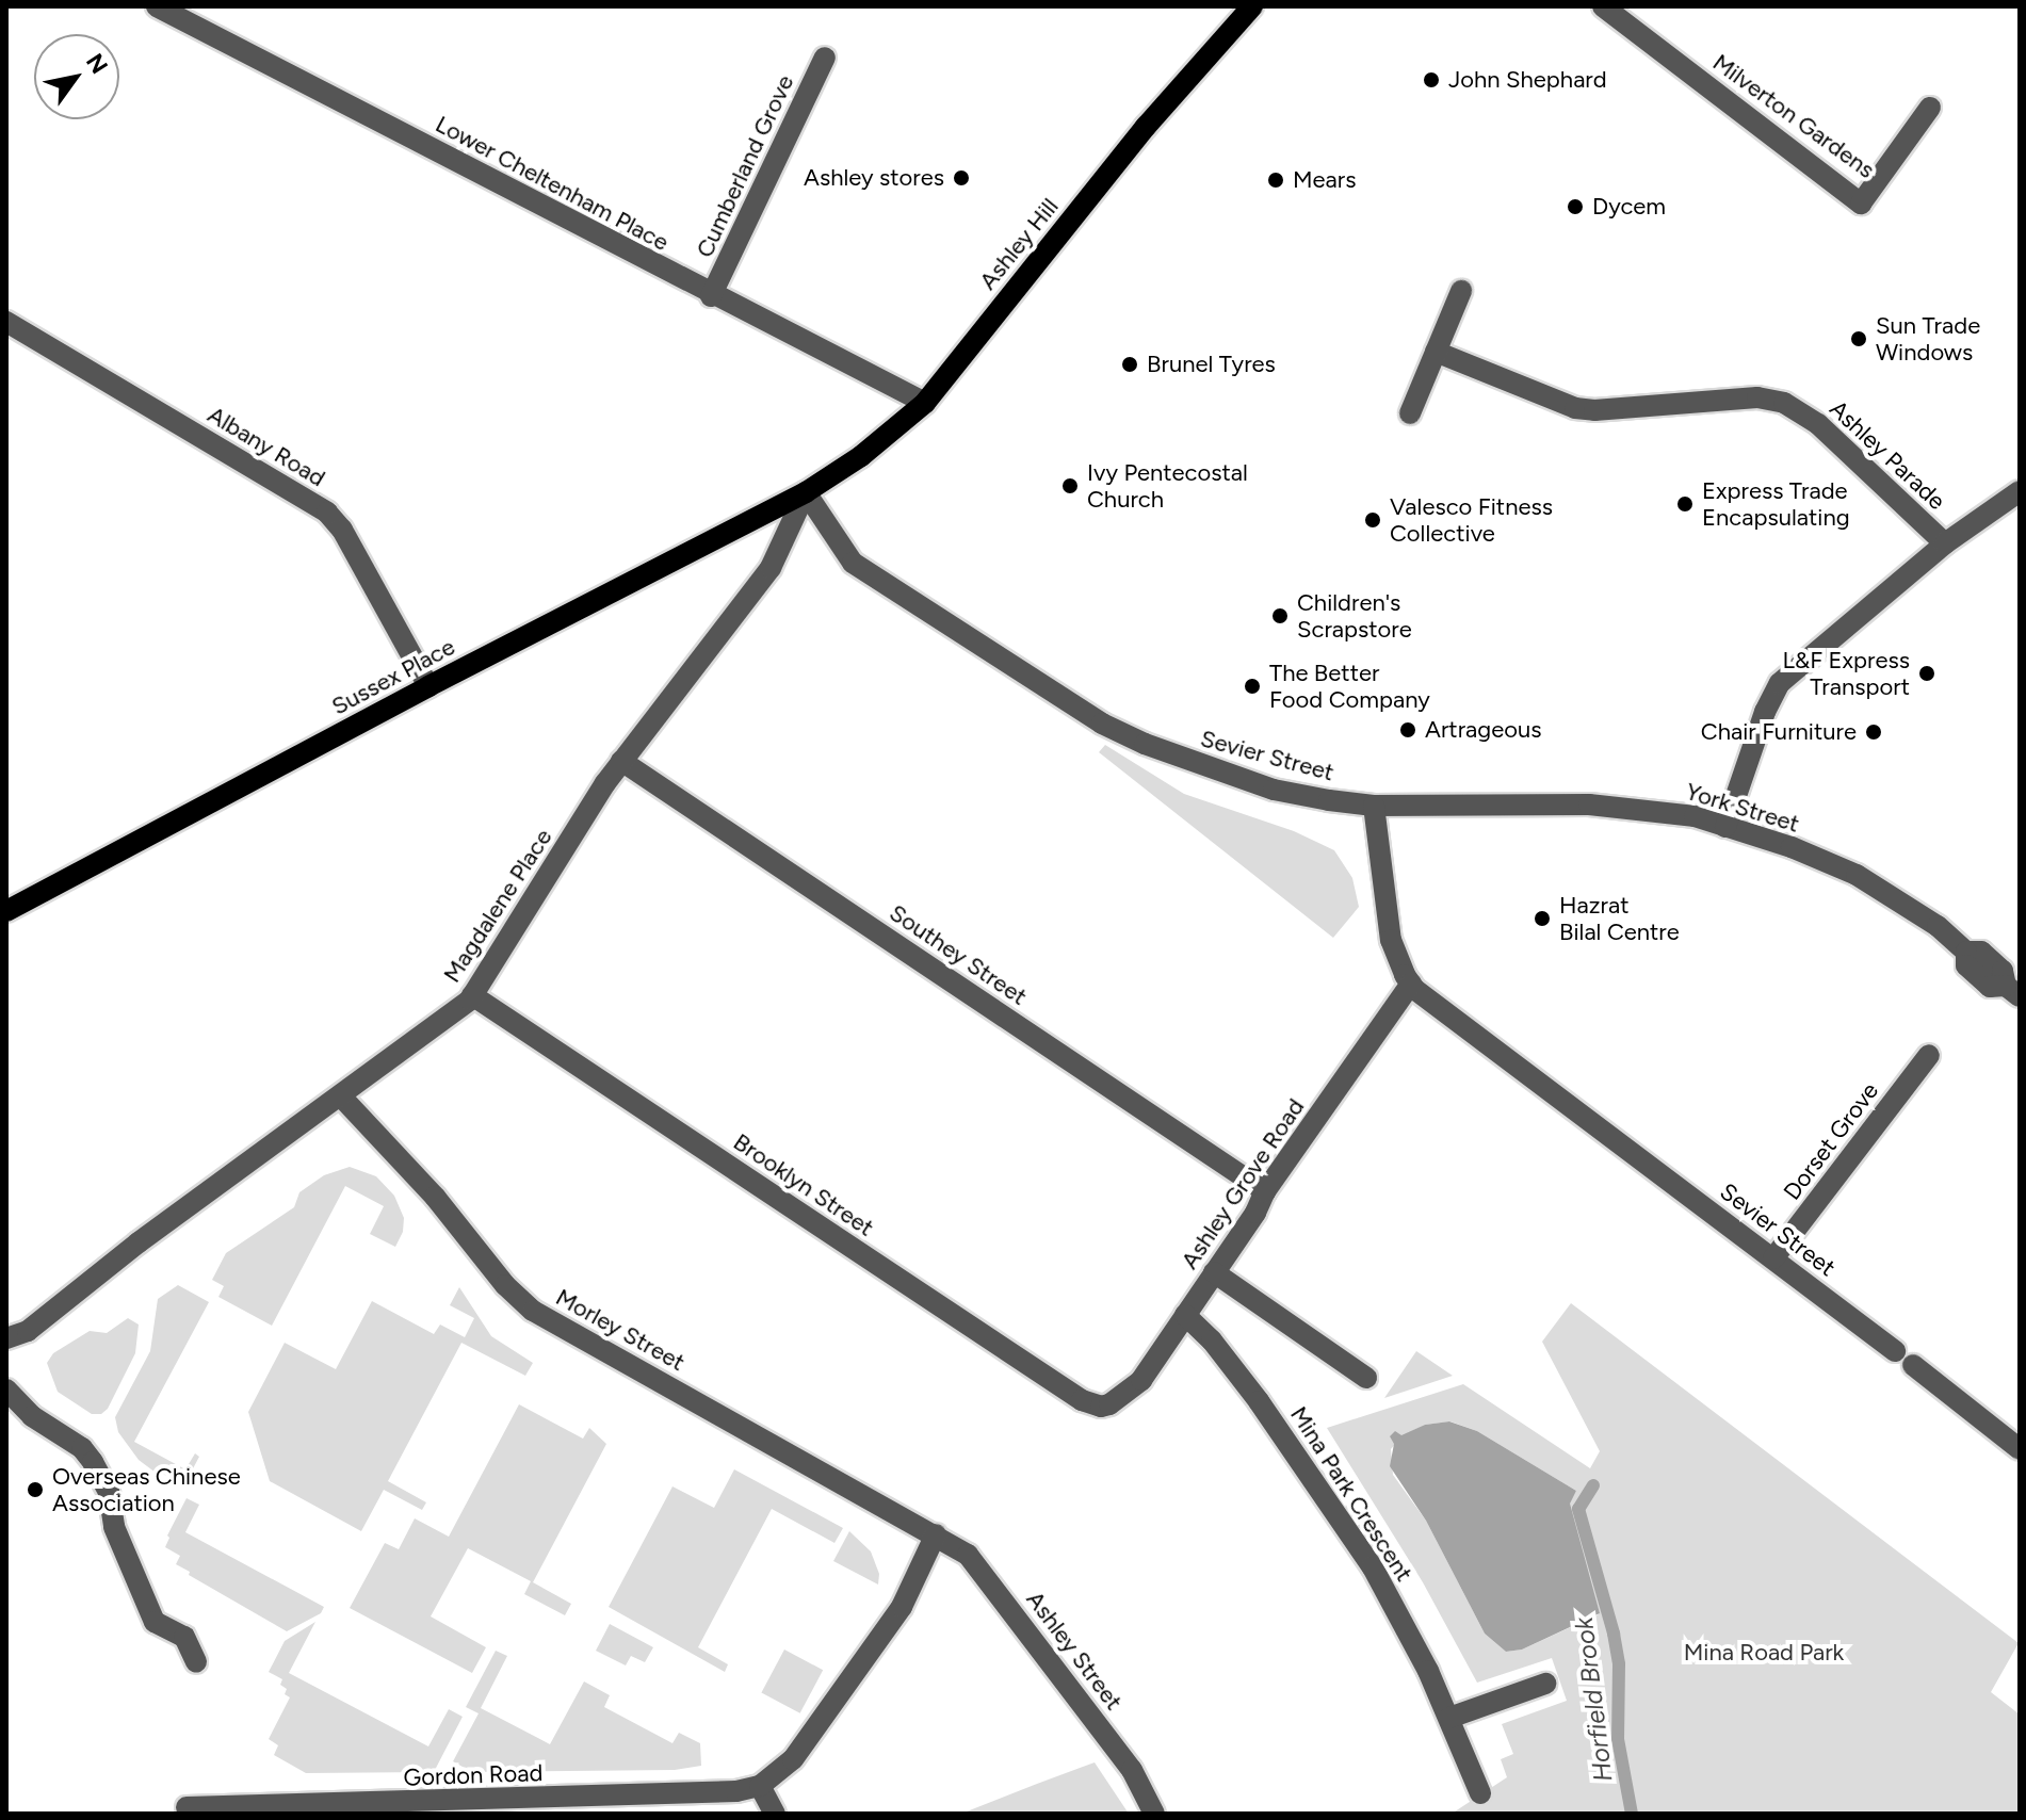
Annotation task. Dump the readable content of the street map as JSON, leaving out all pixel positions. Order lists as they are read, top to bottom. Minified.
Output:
{"streets":{"main road":["Ashley Hill","Sussex Place"],"street":["Milverton Gardens","Cumberland Grove","Lower Cheltenham Place","Albany Road","Ashley Parade","Sevier Street","York Street","Magdalene Place","Southey Street","Dorset Grove","Ashley Grove Road","Brooklyn Street","Morley Street","Mina Park Crescent","Ashley Street","Gordon Road"]},"crossings":[["Cumberland Grove","Lower Cheltenham Place"],["Lower Cheltenham Place","Ashley Hill"],["Ashley Hill","Sussex Place"],["Ashley Hill","Sevier Street"],["Ashley Hill","Magdalene Place"],["Albany Road","Sussex Place"],["Ashley Parade","York Street"],["Sussex Place","Sevier Street"],["Sussex Place","Magdalene Place"],["Sevier Street","York Street"],["Sevier Street","Magdalene Place"],["Sevier Street","Dorset Grove"],["Sevier Street","Ashley Grove Road"],["Magdalene Place","Southey Street"],["Magdalene Place","Brooklyn Street"],["Magdalene Place","Morley Street"],["Southey Street","Ashley Grove Road"],["Ashley Grove Road","Brooklyn Street"],["Ashley Grove Road","Mina Park Crescent"],["Morley Street","Ashley Street"]],"water":["Horfield Brook"],"parks":["Mina Road Park"],"places":["John Shephard","Ashley stores","Mears","Dycem","Sun Trade Windows","Brunel Tyres","Ivy Pentecostal Church","Express Trade Encapsulating","Valesco Fitness Collective","Children's Scrapstore","L&F Express Transport","The Better Food Company","Artrageous","Chair Furniture","Hazrat Bilal Centre","Overseas Chinese Association"],"north":"top right"}
